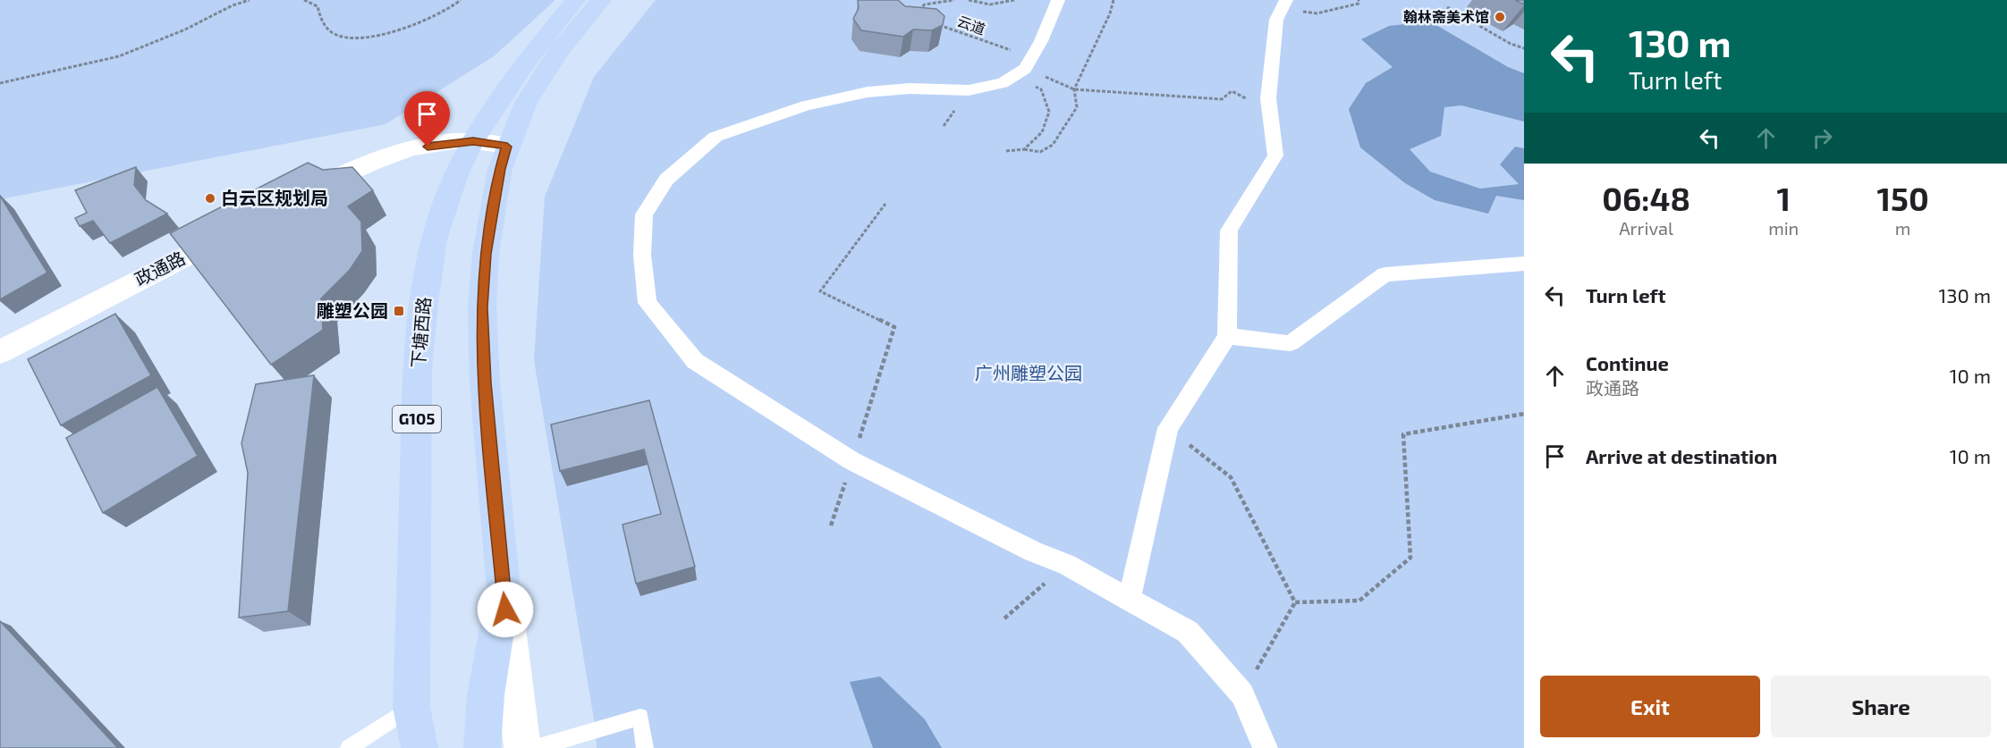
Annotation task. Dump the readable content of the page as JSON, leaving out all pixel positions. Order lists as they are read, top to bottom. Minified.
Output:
{"streets":{"highway":["下塘西路","G105"],"street":["政通路"],"path":["云道"]},"parks":["广州雕塑公园"],"places":{"other":["翰林斋美术馆","白云区规划局"],"transit":["雕塑公园"]},"page":{"turn":["130 m","Turn left"],"eta":["06:48","Arrival","1","min","150","m"],"list":[{"name":"Turn left","value":"130 m"},{"name":"Continue","note":"政通路","value":"10 m"},{"name":"Arrive at destination","value":"10 m"}],"buttons":["Exit","Share"]}}
